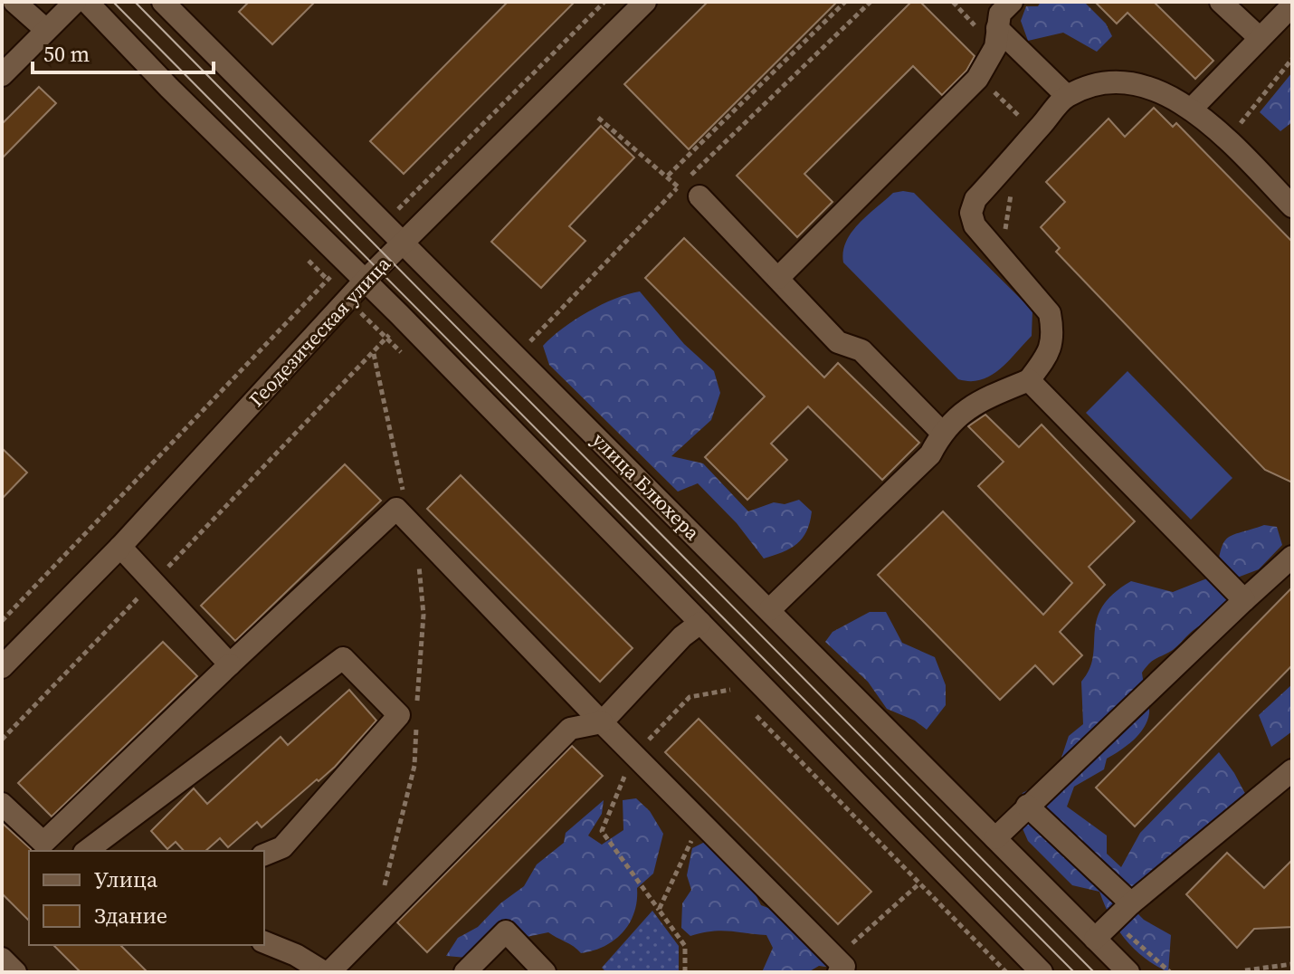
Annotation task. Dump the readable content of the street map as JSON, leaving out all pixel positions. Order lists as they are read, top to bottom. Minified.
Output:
{"streets":{"street":["Геодезическая улица","улица Блюхера"]},"crossings":[["Геодезическая улица","улица Блюхера"]],"legend":["Улица","Здание"],"scale_bar":"50 m"}
